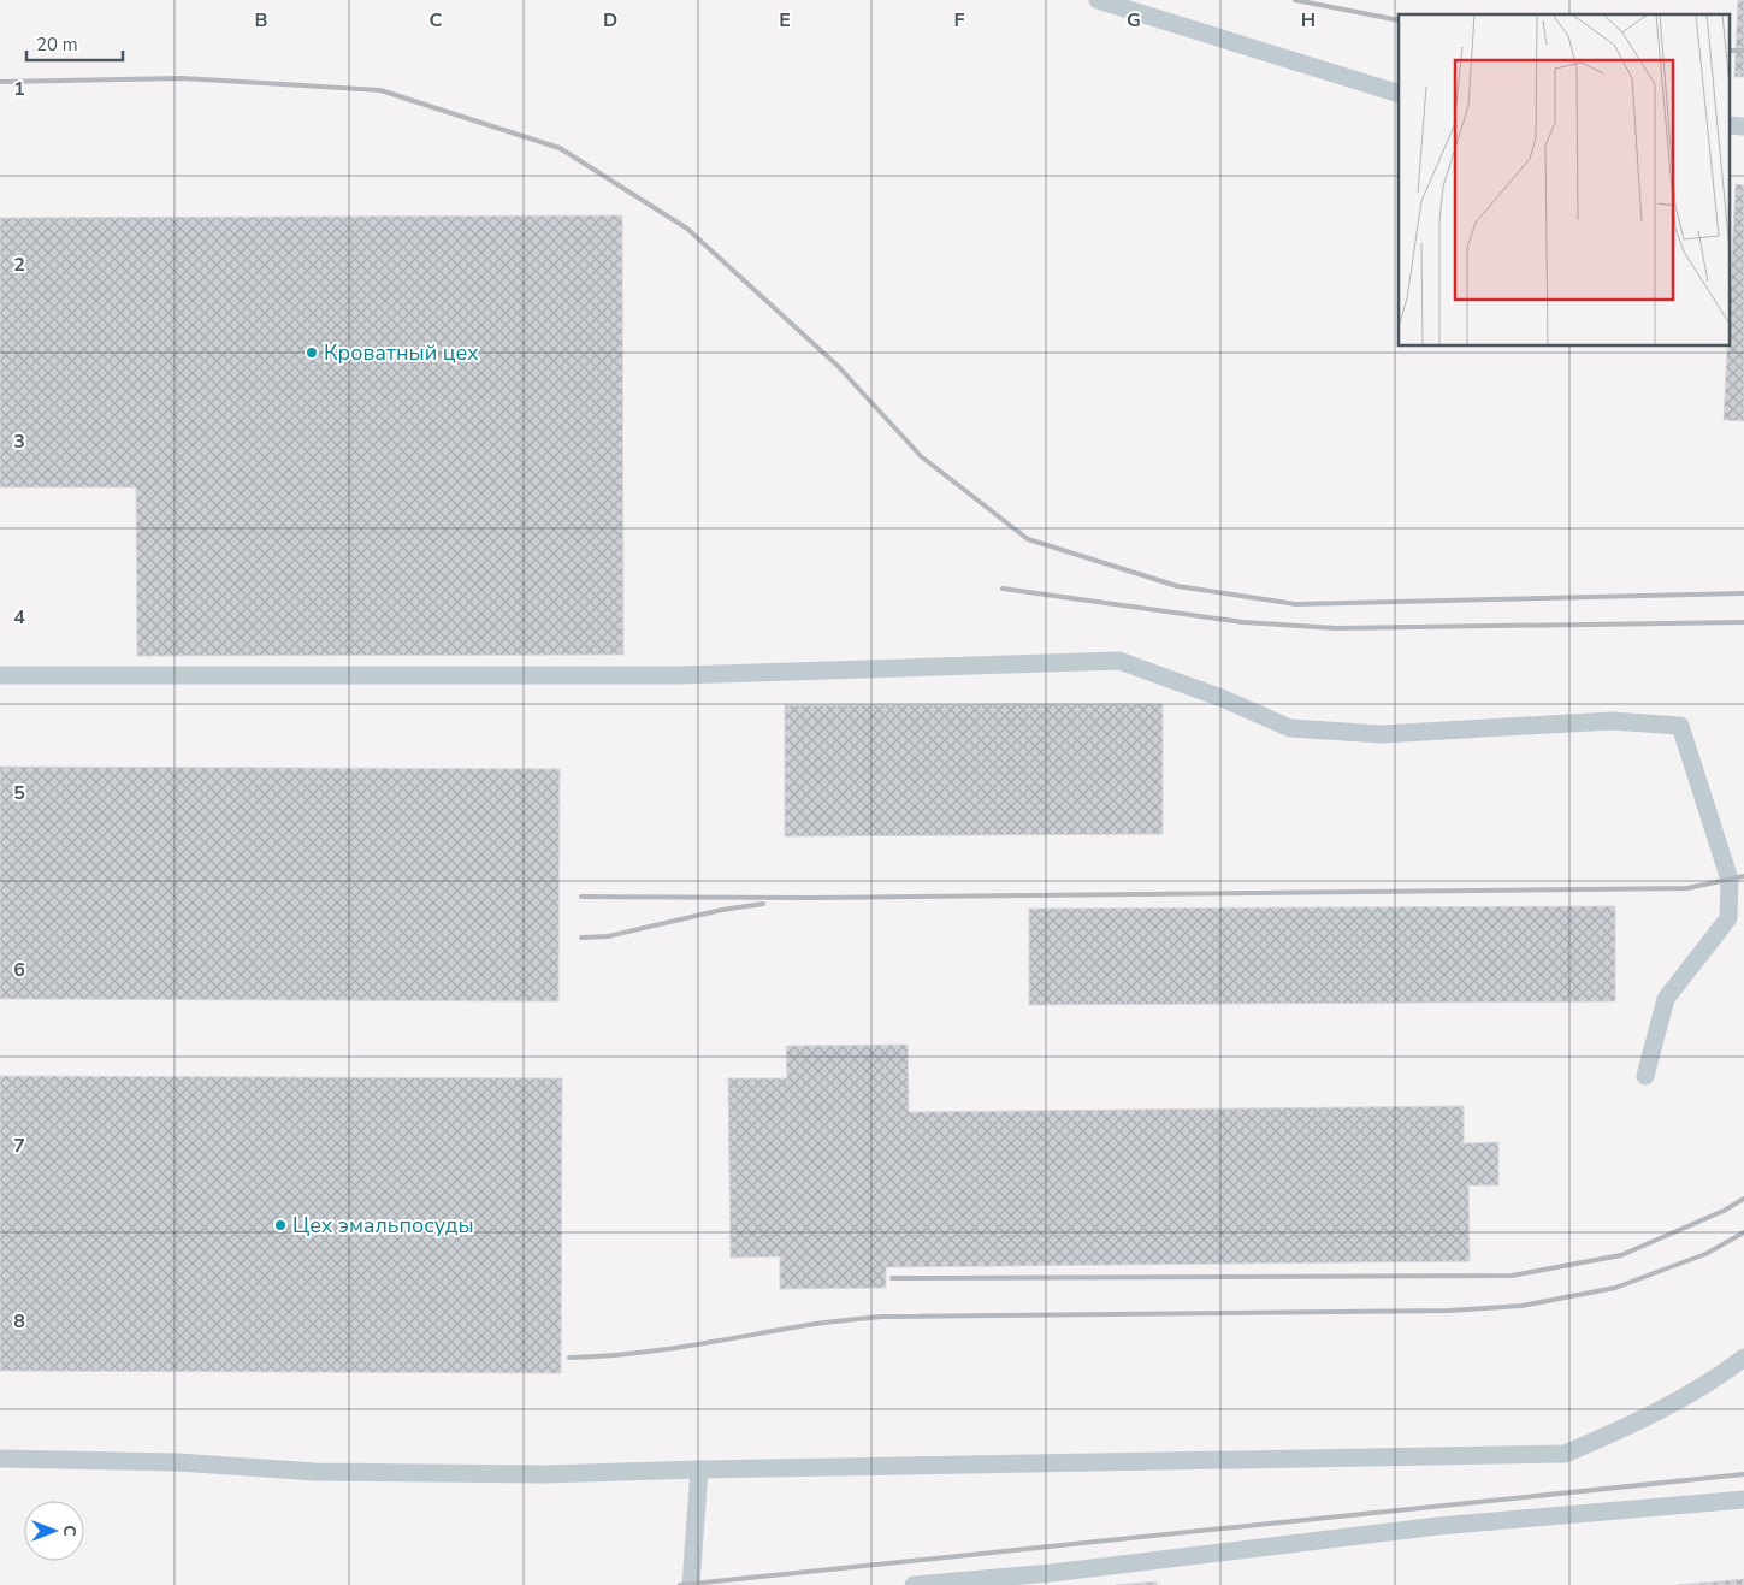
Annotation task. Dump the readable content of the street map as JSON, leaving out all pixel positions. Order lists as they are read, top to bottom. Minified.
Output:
{"places":["Кроватный цех","Цех эмальпосуды"],"scale_bar":"20 m","north":"right","grid":{"columns":["B","C","D","E","F","G","H"],"rows":["1","2","3","4","5","6","7","8"]}}
